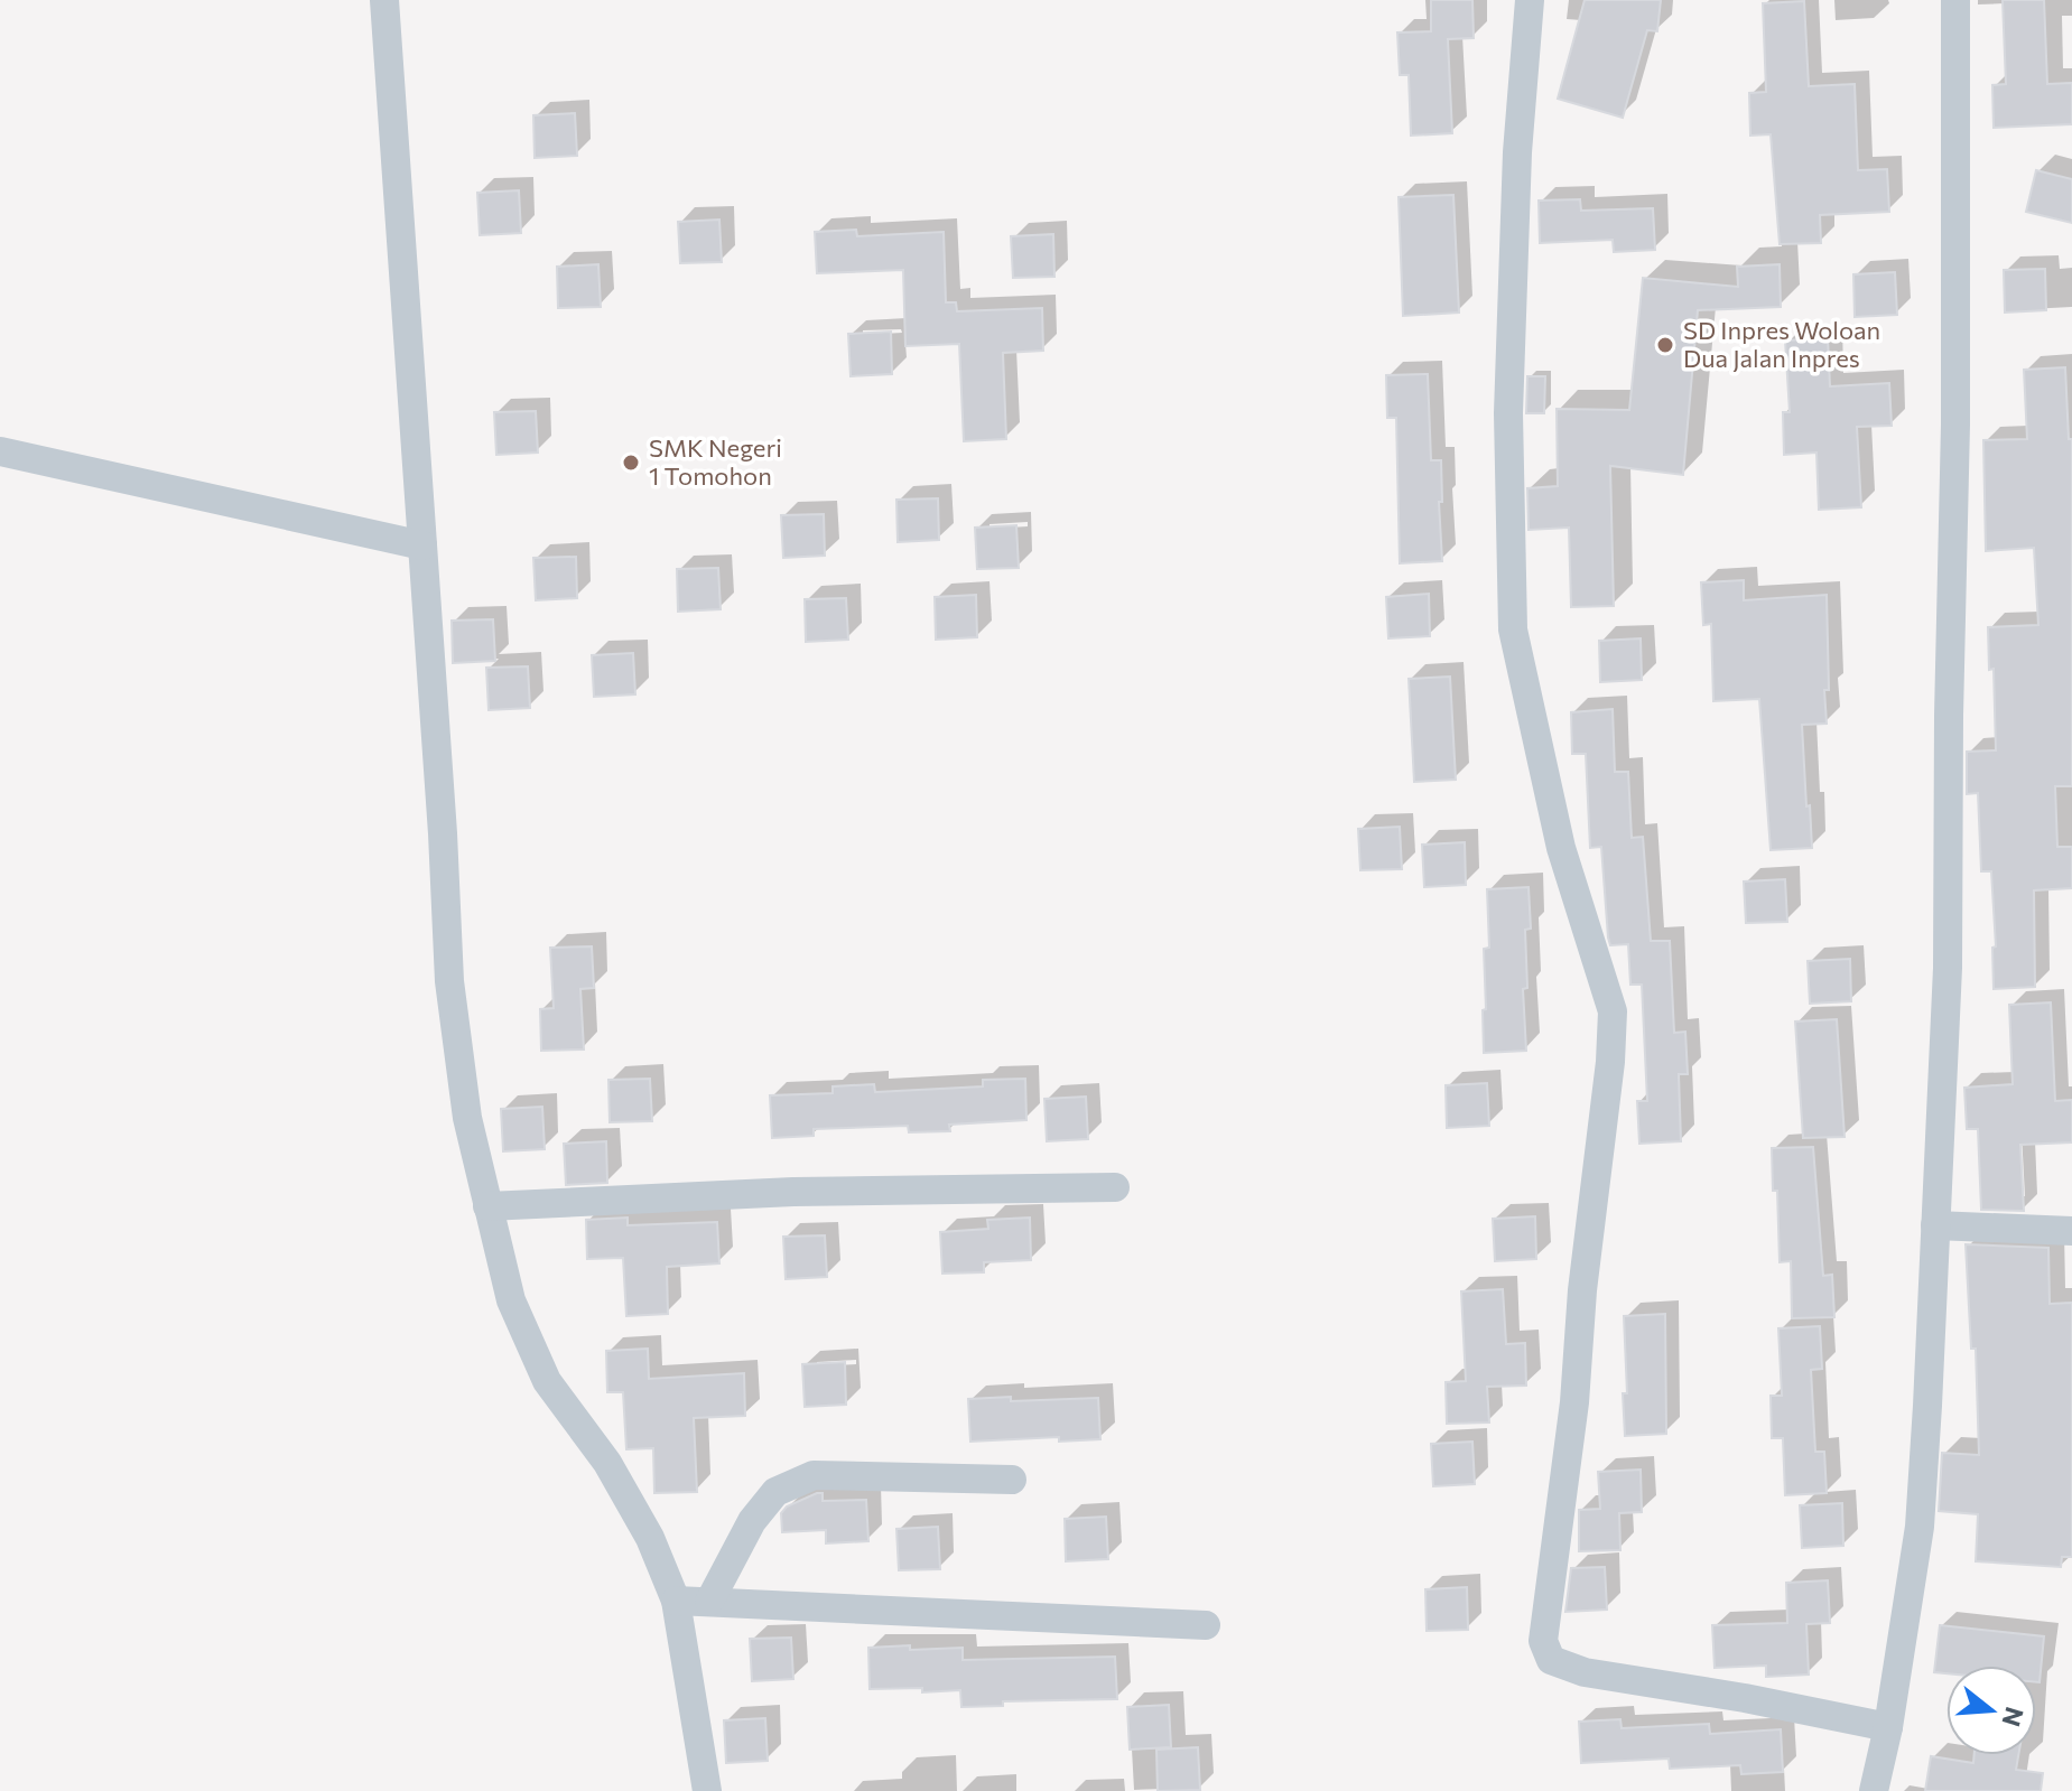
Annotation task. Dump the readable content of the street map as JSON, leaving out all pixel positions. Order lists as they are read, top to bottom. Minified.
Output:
{"places":["SD Inpres Woloan Dua Jalan Inpres","SMK Negeri 1 Tomohon"],"north":"right"}
